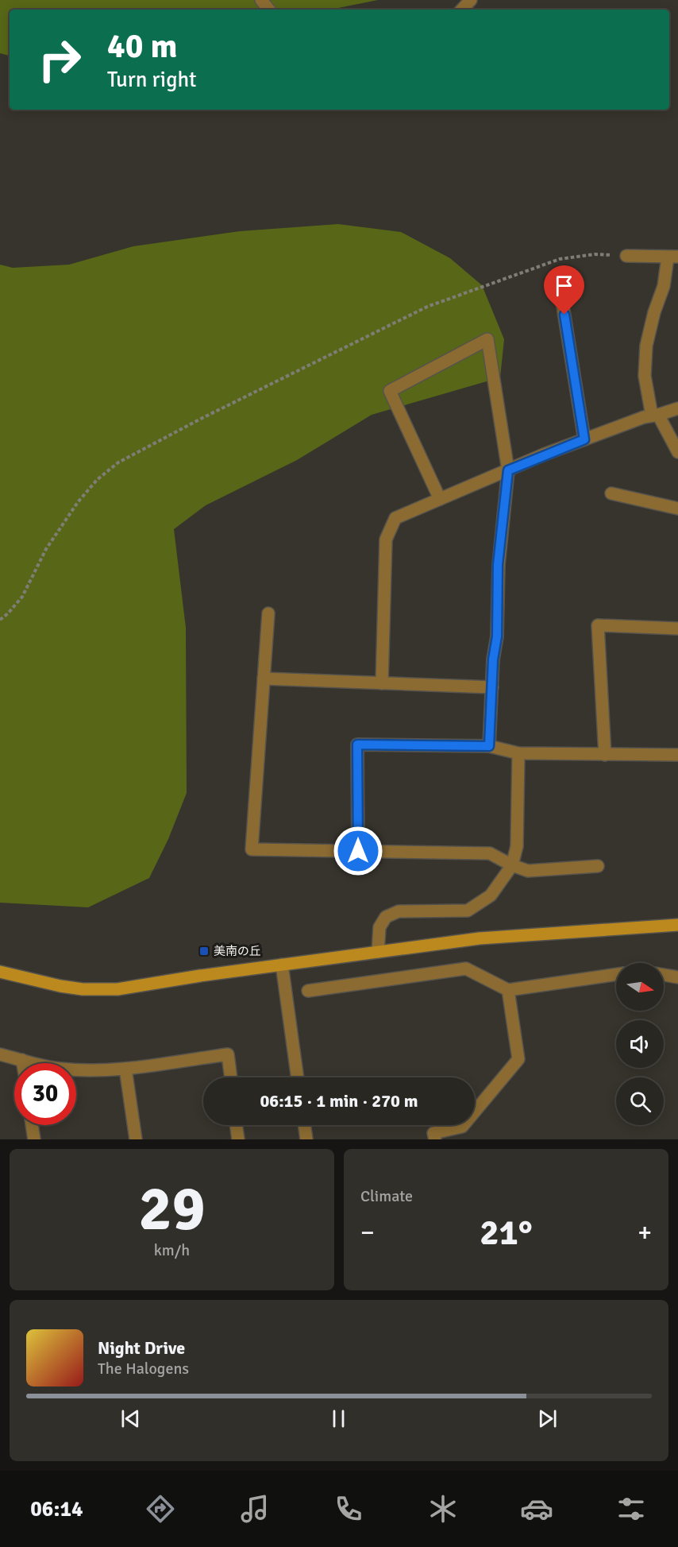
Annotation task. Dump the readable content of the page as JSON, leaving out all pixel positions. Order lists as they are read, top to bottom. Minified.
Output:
{"places":{"transit":["美南の丘"]},"north":"right","page":{"turn":["40 m","Turn right"],"limit":"30","trip":"06:15 · 1 min · 270 m","tile":[["29","km/h"],"Climate"],"heat":["−","21°","+"],"song":["Night Drive","The Halogens"],"tabs":"06:14"}}
